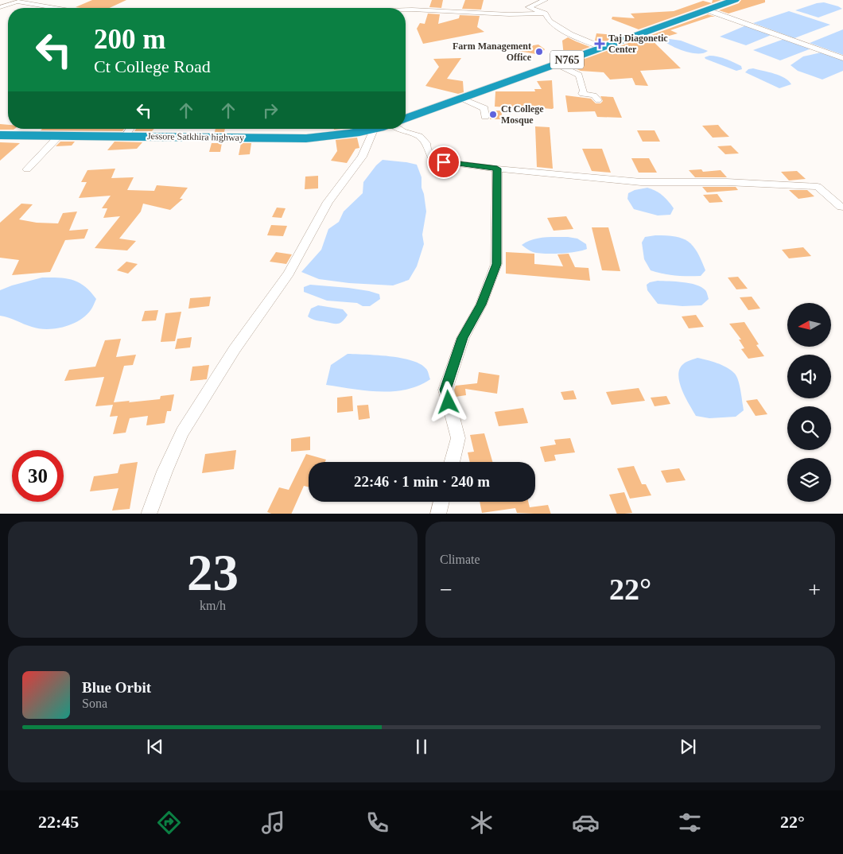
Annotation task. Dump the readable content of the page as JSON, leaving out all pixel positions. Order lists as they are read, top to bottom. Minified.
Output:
{"streets":{"highway":["N765","Jessore Satkhira highway"]},"places":{"health":["Taj Diagonetic Center"],"other":["Farm Management Office","Ct College Mosque"]},"north":"left","page":{"turn":["200 m","Ct College Road"],"limit":"30","trip":"22:46 · 1 min · 240 m","tile":[["23","km/h"],"Climate"],"heat":["−","22°","+"],"song":["Blue Orbit","Sona"],"tabs":["22:45","22°"]}}
